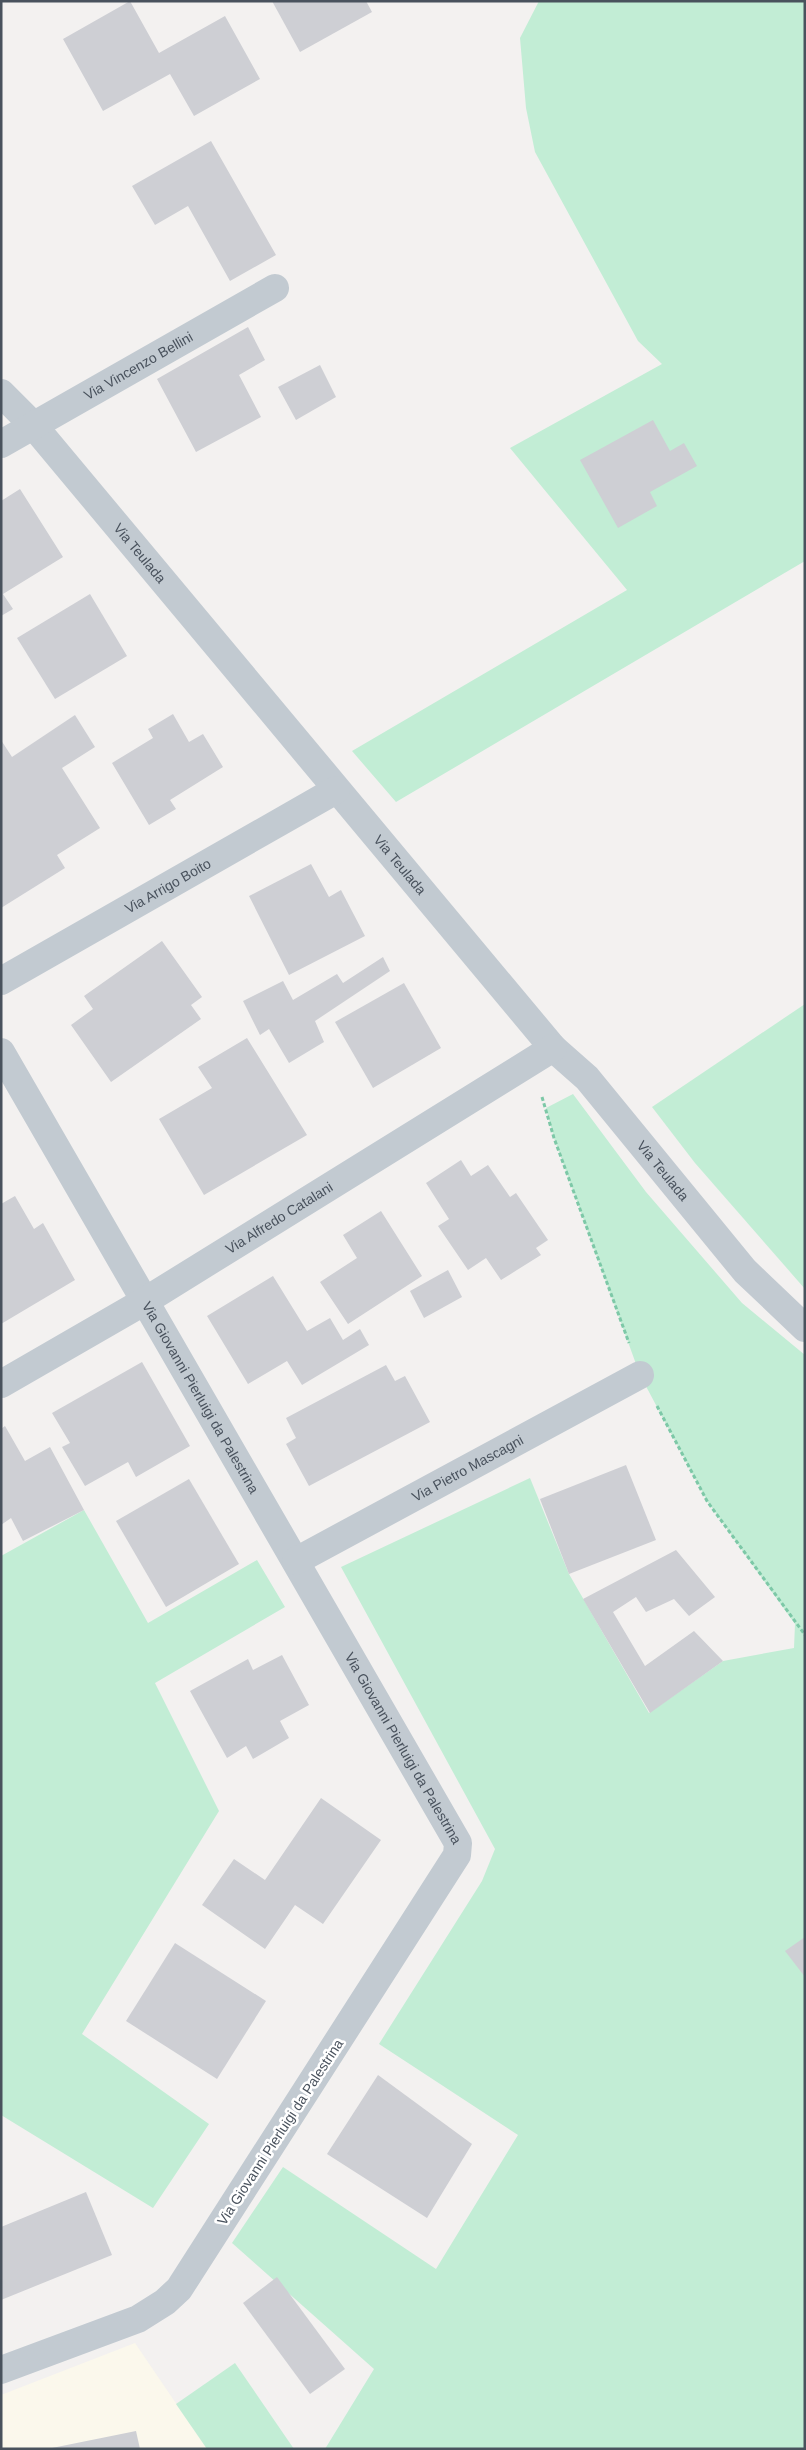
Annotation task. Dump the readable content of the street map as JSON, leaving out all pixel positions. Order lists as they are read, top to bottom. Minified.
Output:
{"streets":{"street":["Via Vincenzo Bellini","Via Teulada","Via Arrigo Boito","Via Alfredo Catalani","Via Giovanni Pierluigi da Palestrina","Via Pietro Mascagni"]},"crossings":[["Via Vincenzo Bellini","Via Teulada"],["Via Teulada","Via Arrigo Boito"],["Via Teulada","Via Alfredo Catalani"],["Via Alfredo Catalani","Via Giovanni Pierluigi da Palestrina"],["Via Giovanni Pierluigi da Palestrina","Via Pietro Mascagni"]]}
